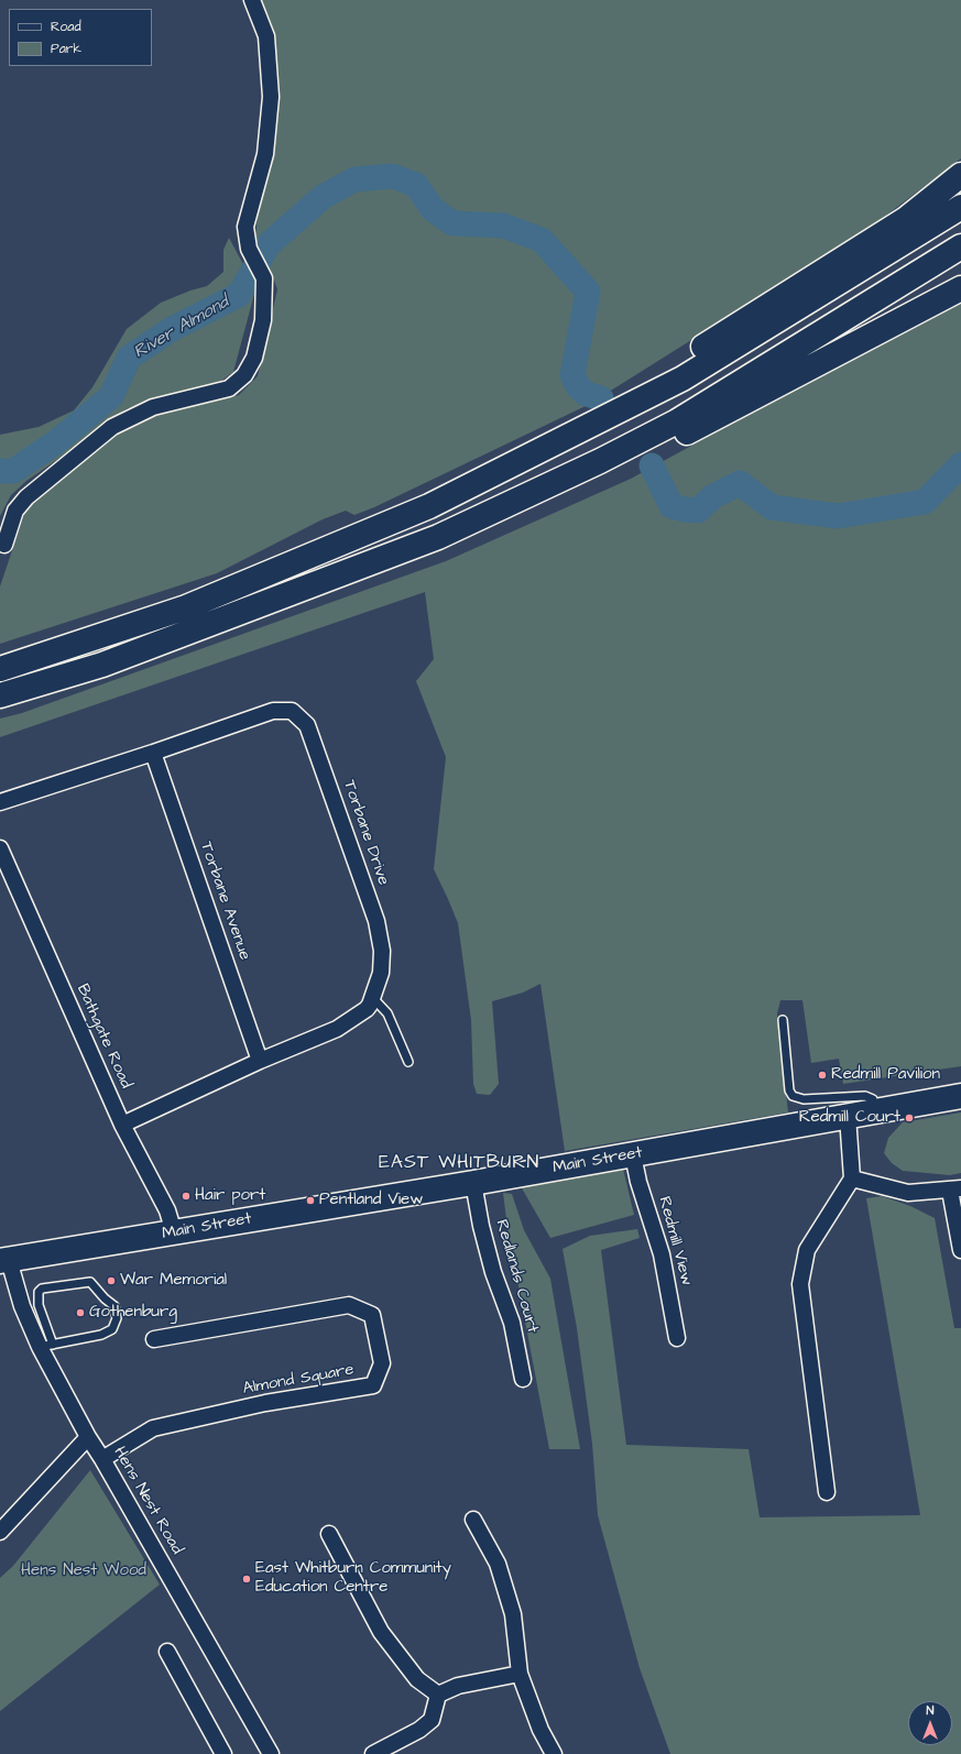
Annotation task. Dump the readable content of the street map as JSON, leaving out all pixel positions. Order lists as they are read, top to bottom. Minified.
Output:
{"streets":{"main road":["Main Street"],"street":["Torbane Drive","Torbane Avenue","Bathgate Road","Redmill View","Redlands Court","Almond Square","Hens Nest Road"]},"crossings":[["Torbane Drive","Torbane Avenue"],["Torbane Drive","Bathgate Road"],["Bathgate Road","Main Street"],["Main Street","Redmill View"],["Main Street","Redlands Court"],["Main Street","Hens Nest Road"],["Almond Square","Hens Nest Road"]],"districts":["EAST WHITBURN"],"water":["River Almond"],"parks":["Hens Nest Wood"],"places":["Redmill Pavilion","Redmill Court","Hair port","Pentland View","War Memorial","Gothenburg","East Whitburn Community Education Centre"],"legend":["Road","Park"],"north":"top"}
